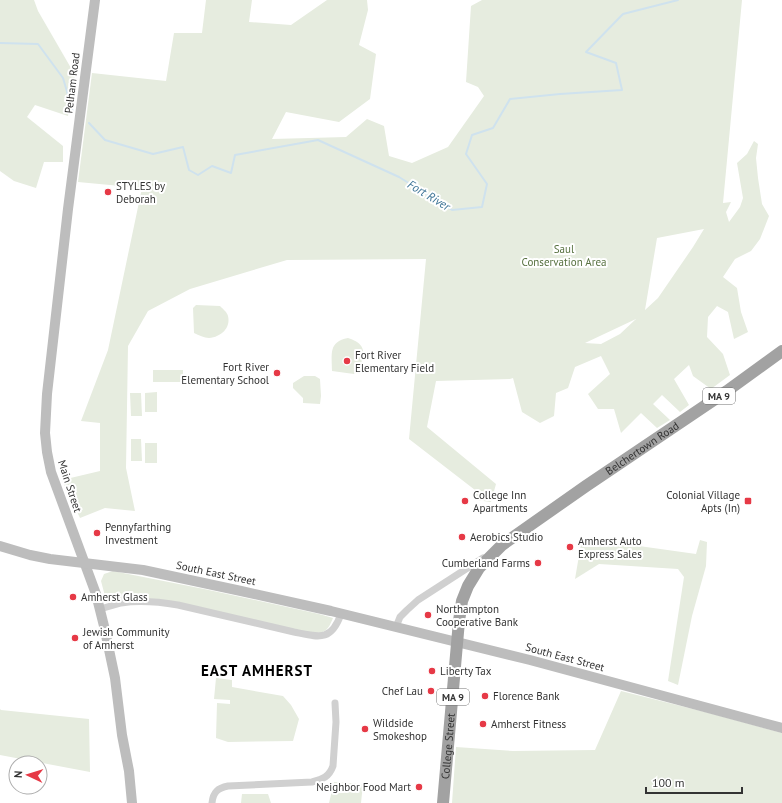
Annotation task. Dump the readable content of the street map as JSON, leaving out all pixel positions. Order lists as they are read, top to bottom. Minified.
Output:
{"streets":{"highway":["MA 9","Belchertown Road","College Street"],"main road":["Pelham Road","Main Street","South East Street"]},"crossings":[["Pelham Road","Main Street"],["Belchertown Road","South East Street"],["Belchertown Road","College Street"],["Main Street","South East Street"],["South East Street","College Street"]],"districts":["EAST AMHERST"],"water":["Fort River"],"parks":["Saul Conservation Area"],"places":{"other":["STYLES by Deborah","Fort River Elementary Field","Fort River Elementary School","College Inn Apartments","Pennyfarthing Investment","Aerobics Studio","Amherst Auto Express Sales","Cumberland Farms","Amherst Glass","Northampton Cooperative Bank","Jewish Community of Amherst","Liberty Tax","Chef Lau","Florence Bank","Amherst Fitness","Wildside Smokeshop","Neighbor Food Mart"],"transit":["Colonial Village Apts (In)"]},"scale_bar":"100 m","north":"left"}
